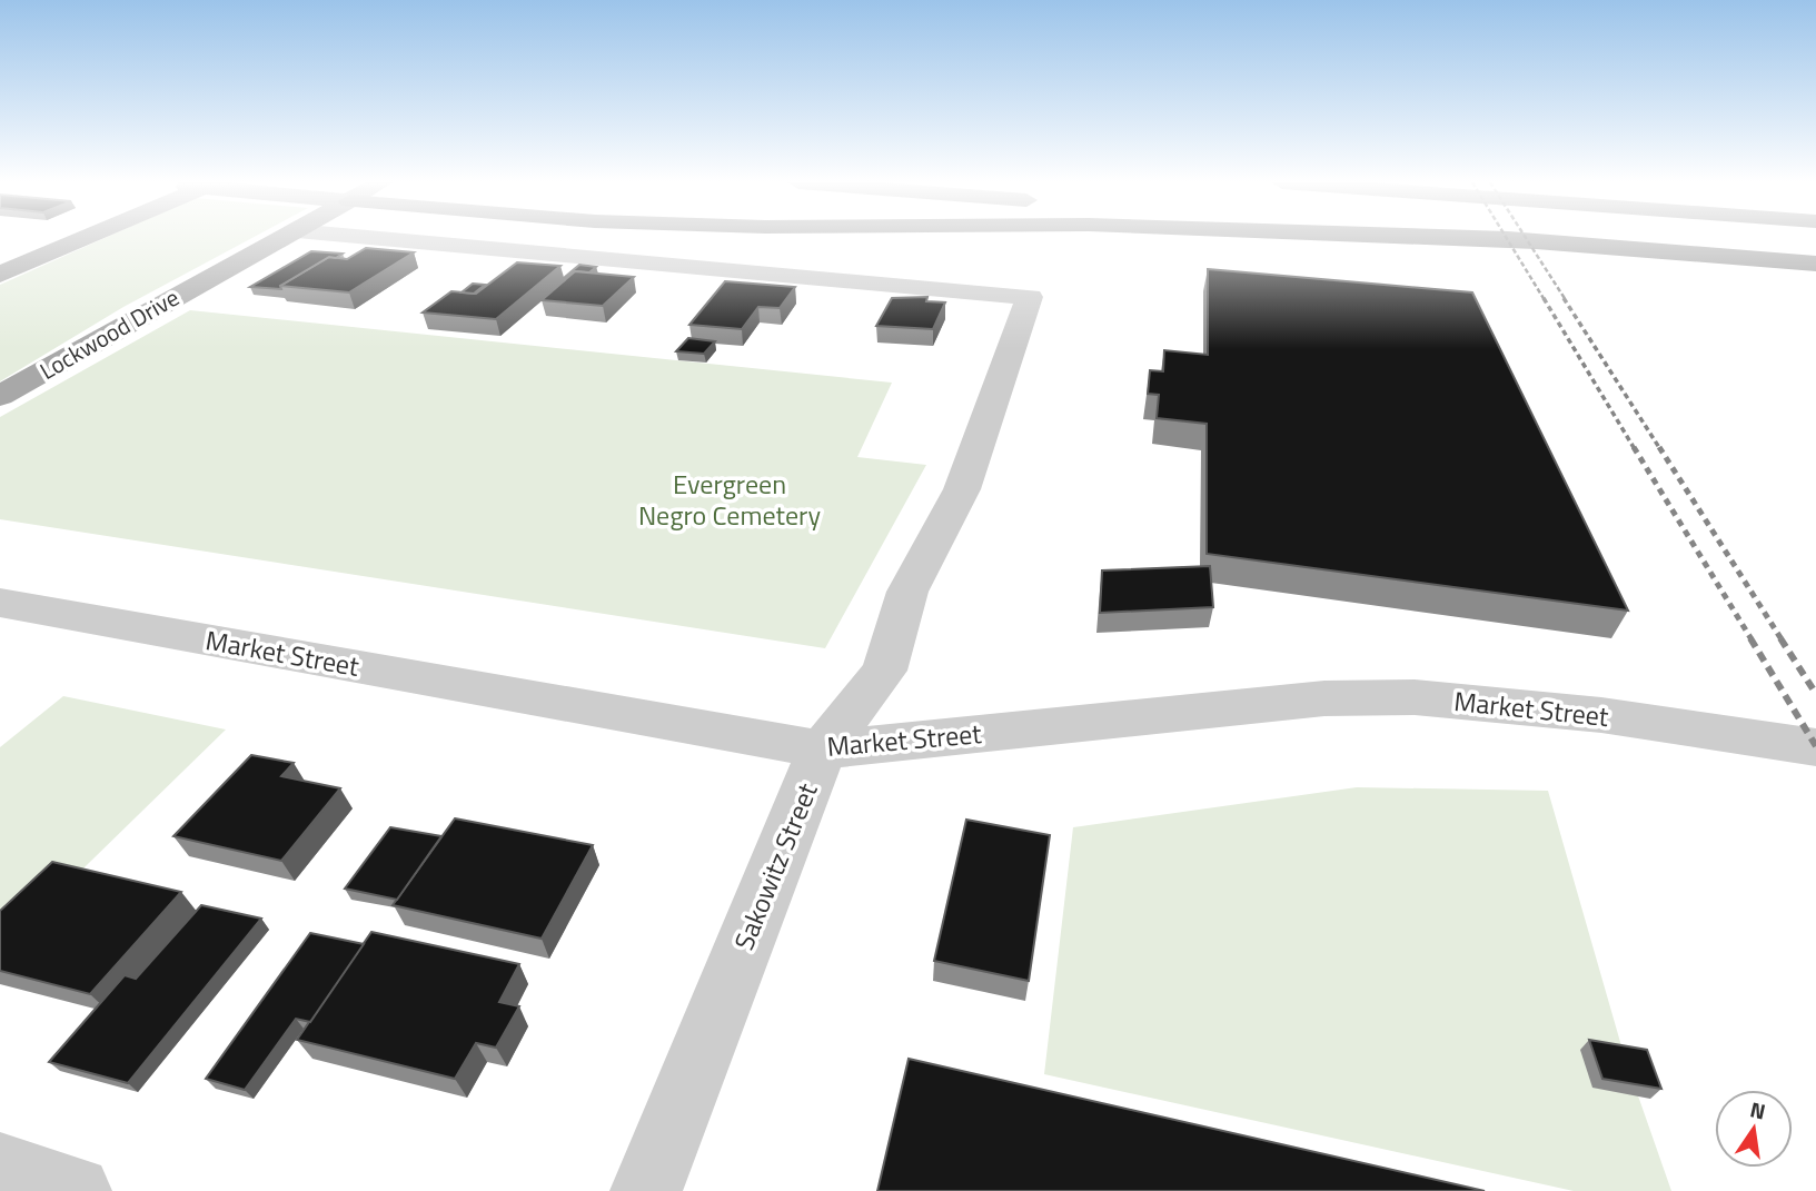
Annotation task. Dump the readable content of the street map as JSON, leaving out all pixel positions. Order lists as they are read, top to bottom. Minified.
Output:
{"streets":{"main road":["Lockwood Drive"],"street":["Market Street","Sakowitz Street"]},"crossings":[["Market Street","Sakowitz Street"]],"parks":["Evergreen Negro Cemetery"],"north":"top"}
